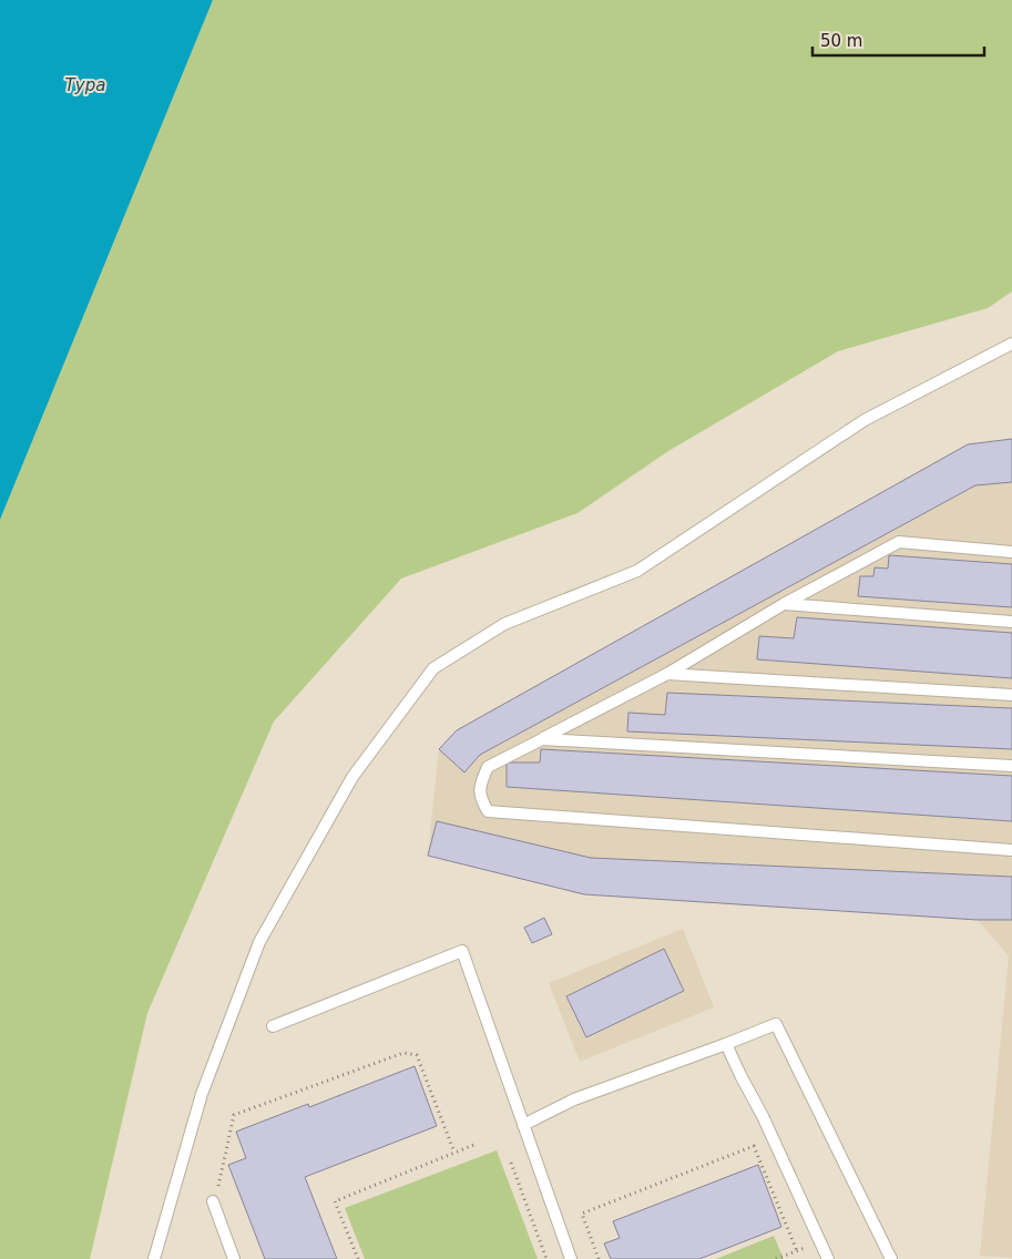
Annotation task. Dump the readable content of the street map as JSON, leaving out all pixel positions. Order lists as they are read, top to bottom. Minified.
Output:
{"water":["Тура"],"scale_bar":"50 m"}
